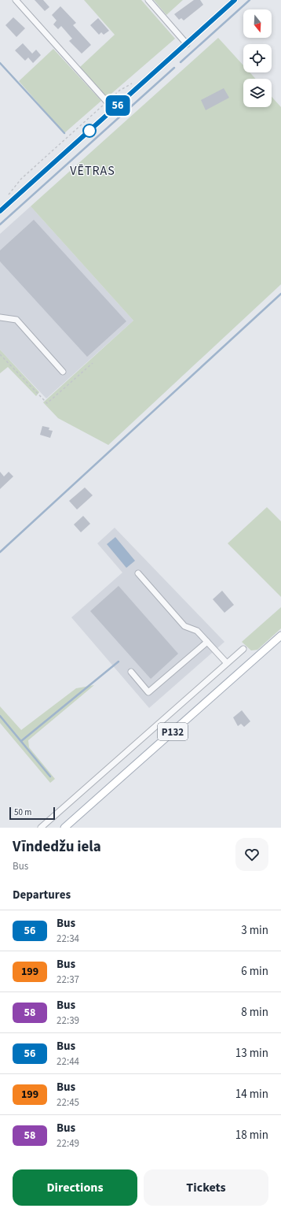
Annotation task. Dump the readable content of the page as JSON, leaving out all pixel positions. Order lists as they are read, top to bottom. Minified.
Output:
{"streets":{"main road":["P132"]},"districts":["VĒTRAS"],"lines":["bus line 56"],"scale_bar":"50 m","north":"bottom","page":{"on_map":"56","scale":"50 m","heading":[["Vīndedžu iela","Bus"],"Departures"],"list":[{"mark":"56","name":"Bus","note":"22:34","value":"3 min"},{"mark":"199","name":"Bus","note":"22:37","value":"6 min"},{"mark":"58","name":"Bus","note":"22:39","value":"8 min"},{"mark":"56","name":"Bus","note":"22:44","value":"13 min"},{"mark":"199","name":"Bus","note":"22:45","value":"14 min"},{"mark":"58","name":"Bus","note":"22:49","value":"18 min"}],"buttons":["Directions","Tickets"]}}
